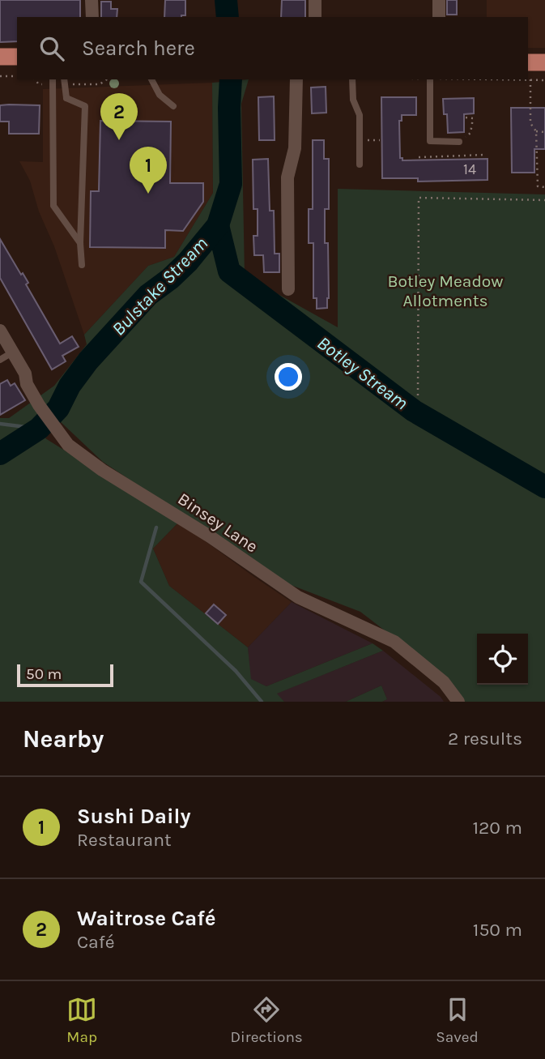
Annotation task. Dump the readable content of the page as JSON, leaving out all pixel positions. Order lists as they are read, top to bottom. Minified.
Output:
{"streets":{"street":["Binsey Lane"]},"water":["Bulstake Stream","Botley Stream"],"parks":["Botley Meadow Allotments"],"house_numbers":["14"],"scale_bar":"50 m","page":{"search":"Search here","pins":["2","1"],"scale":"50 m","heading":["Nearby","2 results"],"list":[{"mark":"1","name":"Sushi Daily","note":"Restaurant","value":"120 m"},{"mark":"2","name":"Waitrose Café","note":"Café","value":"150 m"}],"nav":["Map","Directions","Saved"]}}
